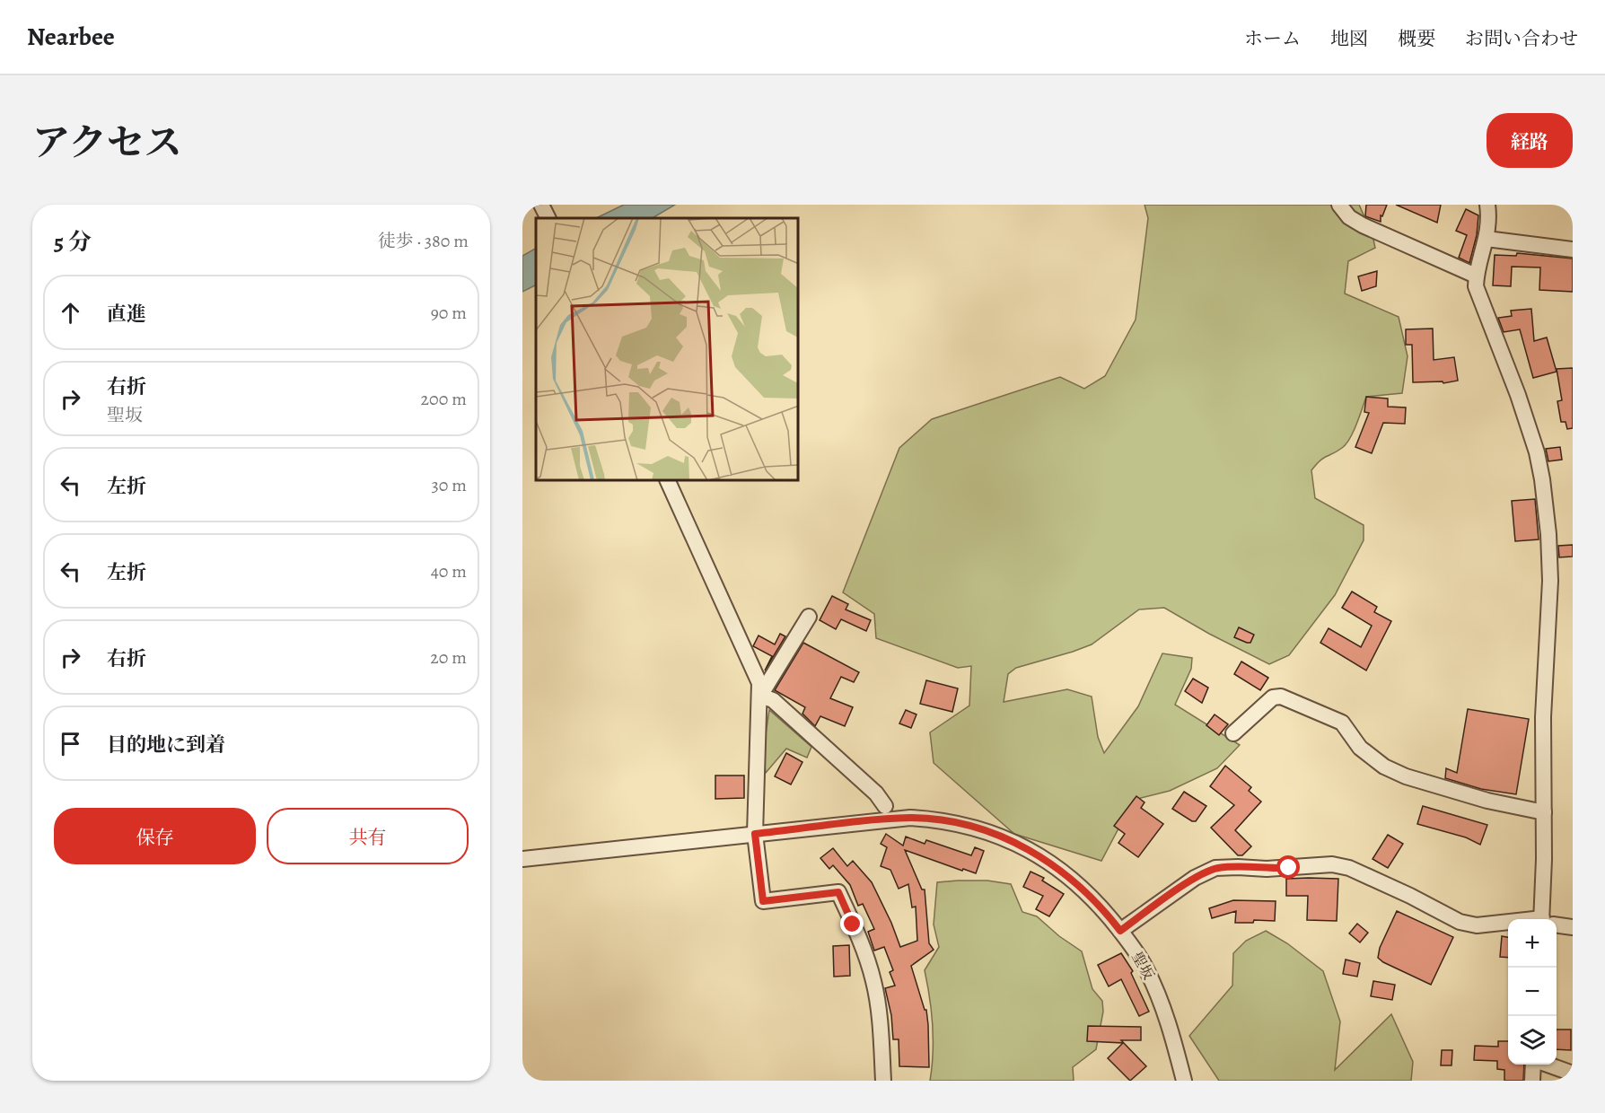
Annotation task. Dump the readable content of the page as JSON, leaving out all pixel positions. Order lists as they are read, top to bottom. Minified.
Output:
{"streets":{"street":["聖坂"]},"page":{"header":"Nearbee","nav":["ホーム","地図","概要","お問い合わせ"],"title":"アクセス","buttons":["経路",["保存","共有"]],"heading":["5 分","徒歩 · 380 m"],"list":[["直進","90 m"],["右折","聖坂","200 m"],["左折","30 m"],["左折","40 m"],["右折","20 m"],"目的地に到着"],"map_buttons":["+","−"]}}
